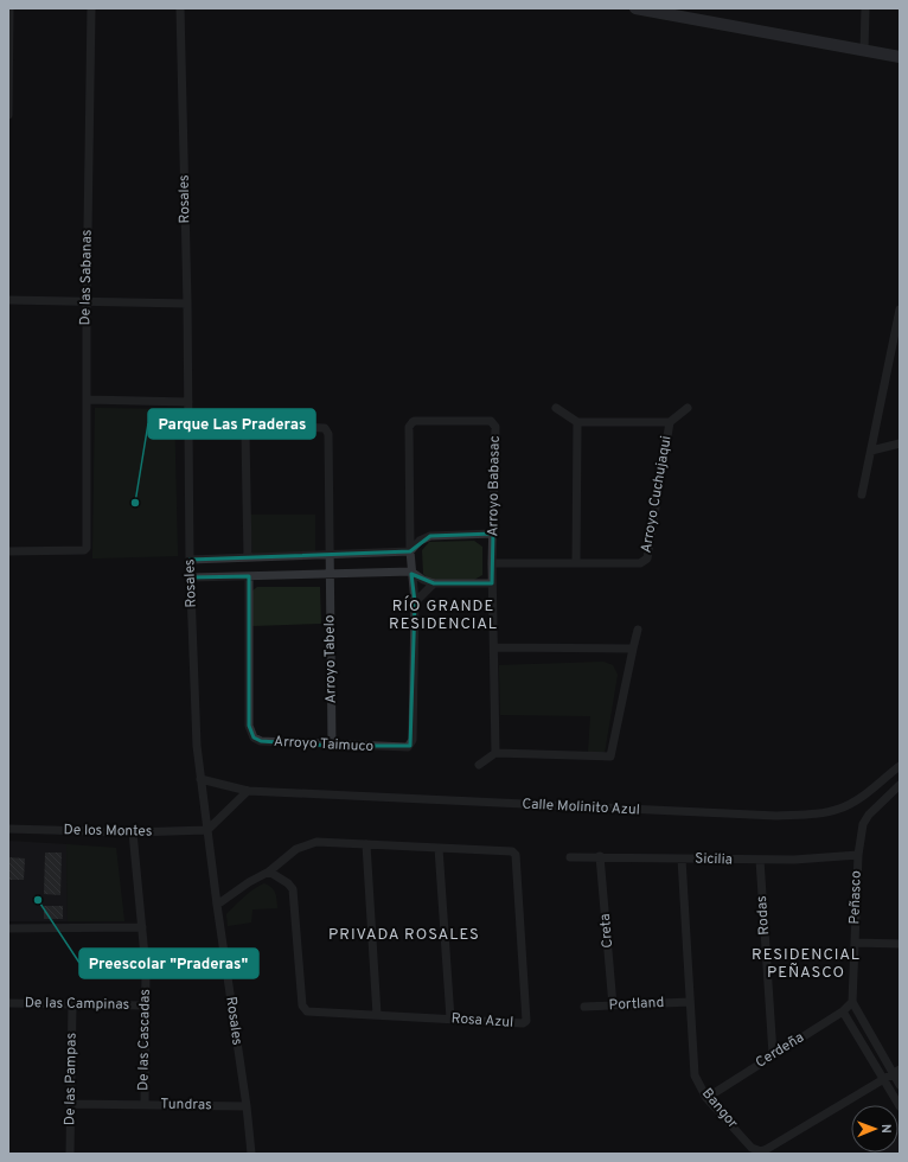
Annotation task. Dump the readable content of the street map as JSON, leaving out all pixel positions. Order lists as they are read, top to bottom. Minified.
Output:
{"streets":{"street":["Rosales","De las Sabanas","Arroyo Babasac","Arroyo Cuchujaqui","Arroyo Tabelo","Arroyo Taimuco","Calle Molinito Azul","De los Montes","Sicilia","Peñasco","Rodas","Creta","De las Campinas","Portland","Rosa Azul","De las Cascadas","Cerdeña","De las Pampas","Tundras","Bangor"]},"crossings":[["Rosales","Calle Molinito Azul"],["Rosales","De los Montes"],["Rosales","Tundras"],["Arroyo Babasac","Arroyo Cuchujaqui"],["Arroyo Babasac","Arroyo Taimuco"],["Arroyo Tabelo","Arroyo Taimuco"],["De los Montes","De las Cascadas"],["Sicilia","Peñasco"],["Sicilia","Rodas"],["Sicilia","Creta"],["Sicilia","Bangor"],["Peñasco","Cerdeña"],["Rodas","Cerdeña"],["Creta","Portland"],["De las Campinas","De las Cascadas"],["De las Campinas","De las Pampas"],["Portland","Bangor"],["De las Cascadas","Tundras"],["Cerdeña","Bangor"],["De las Pampas","Tundras"]],"districts":["RÍO GRANDE RESIDENCIAL","PRIVADA ROSALES","RESIDENCIAL PEÑASCO"],"places":["Parque Las Praderas","Preescolar \"Praderas\""],"north":"right"}
